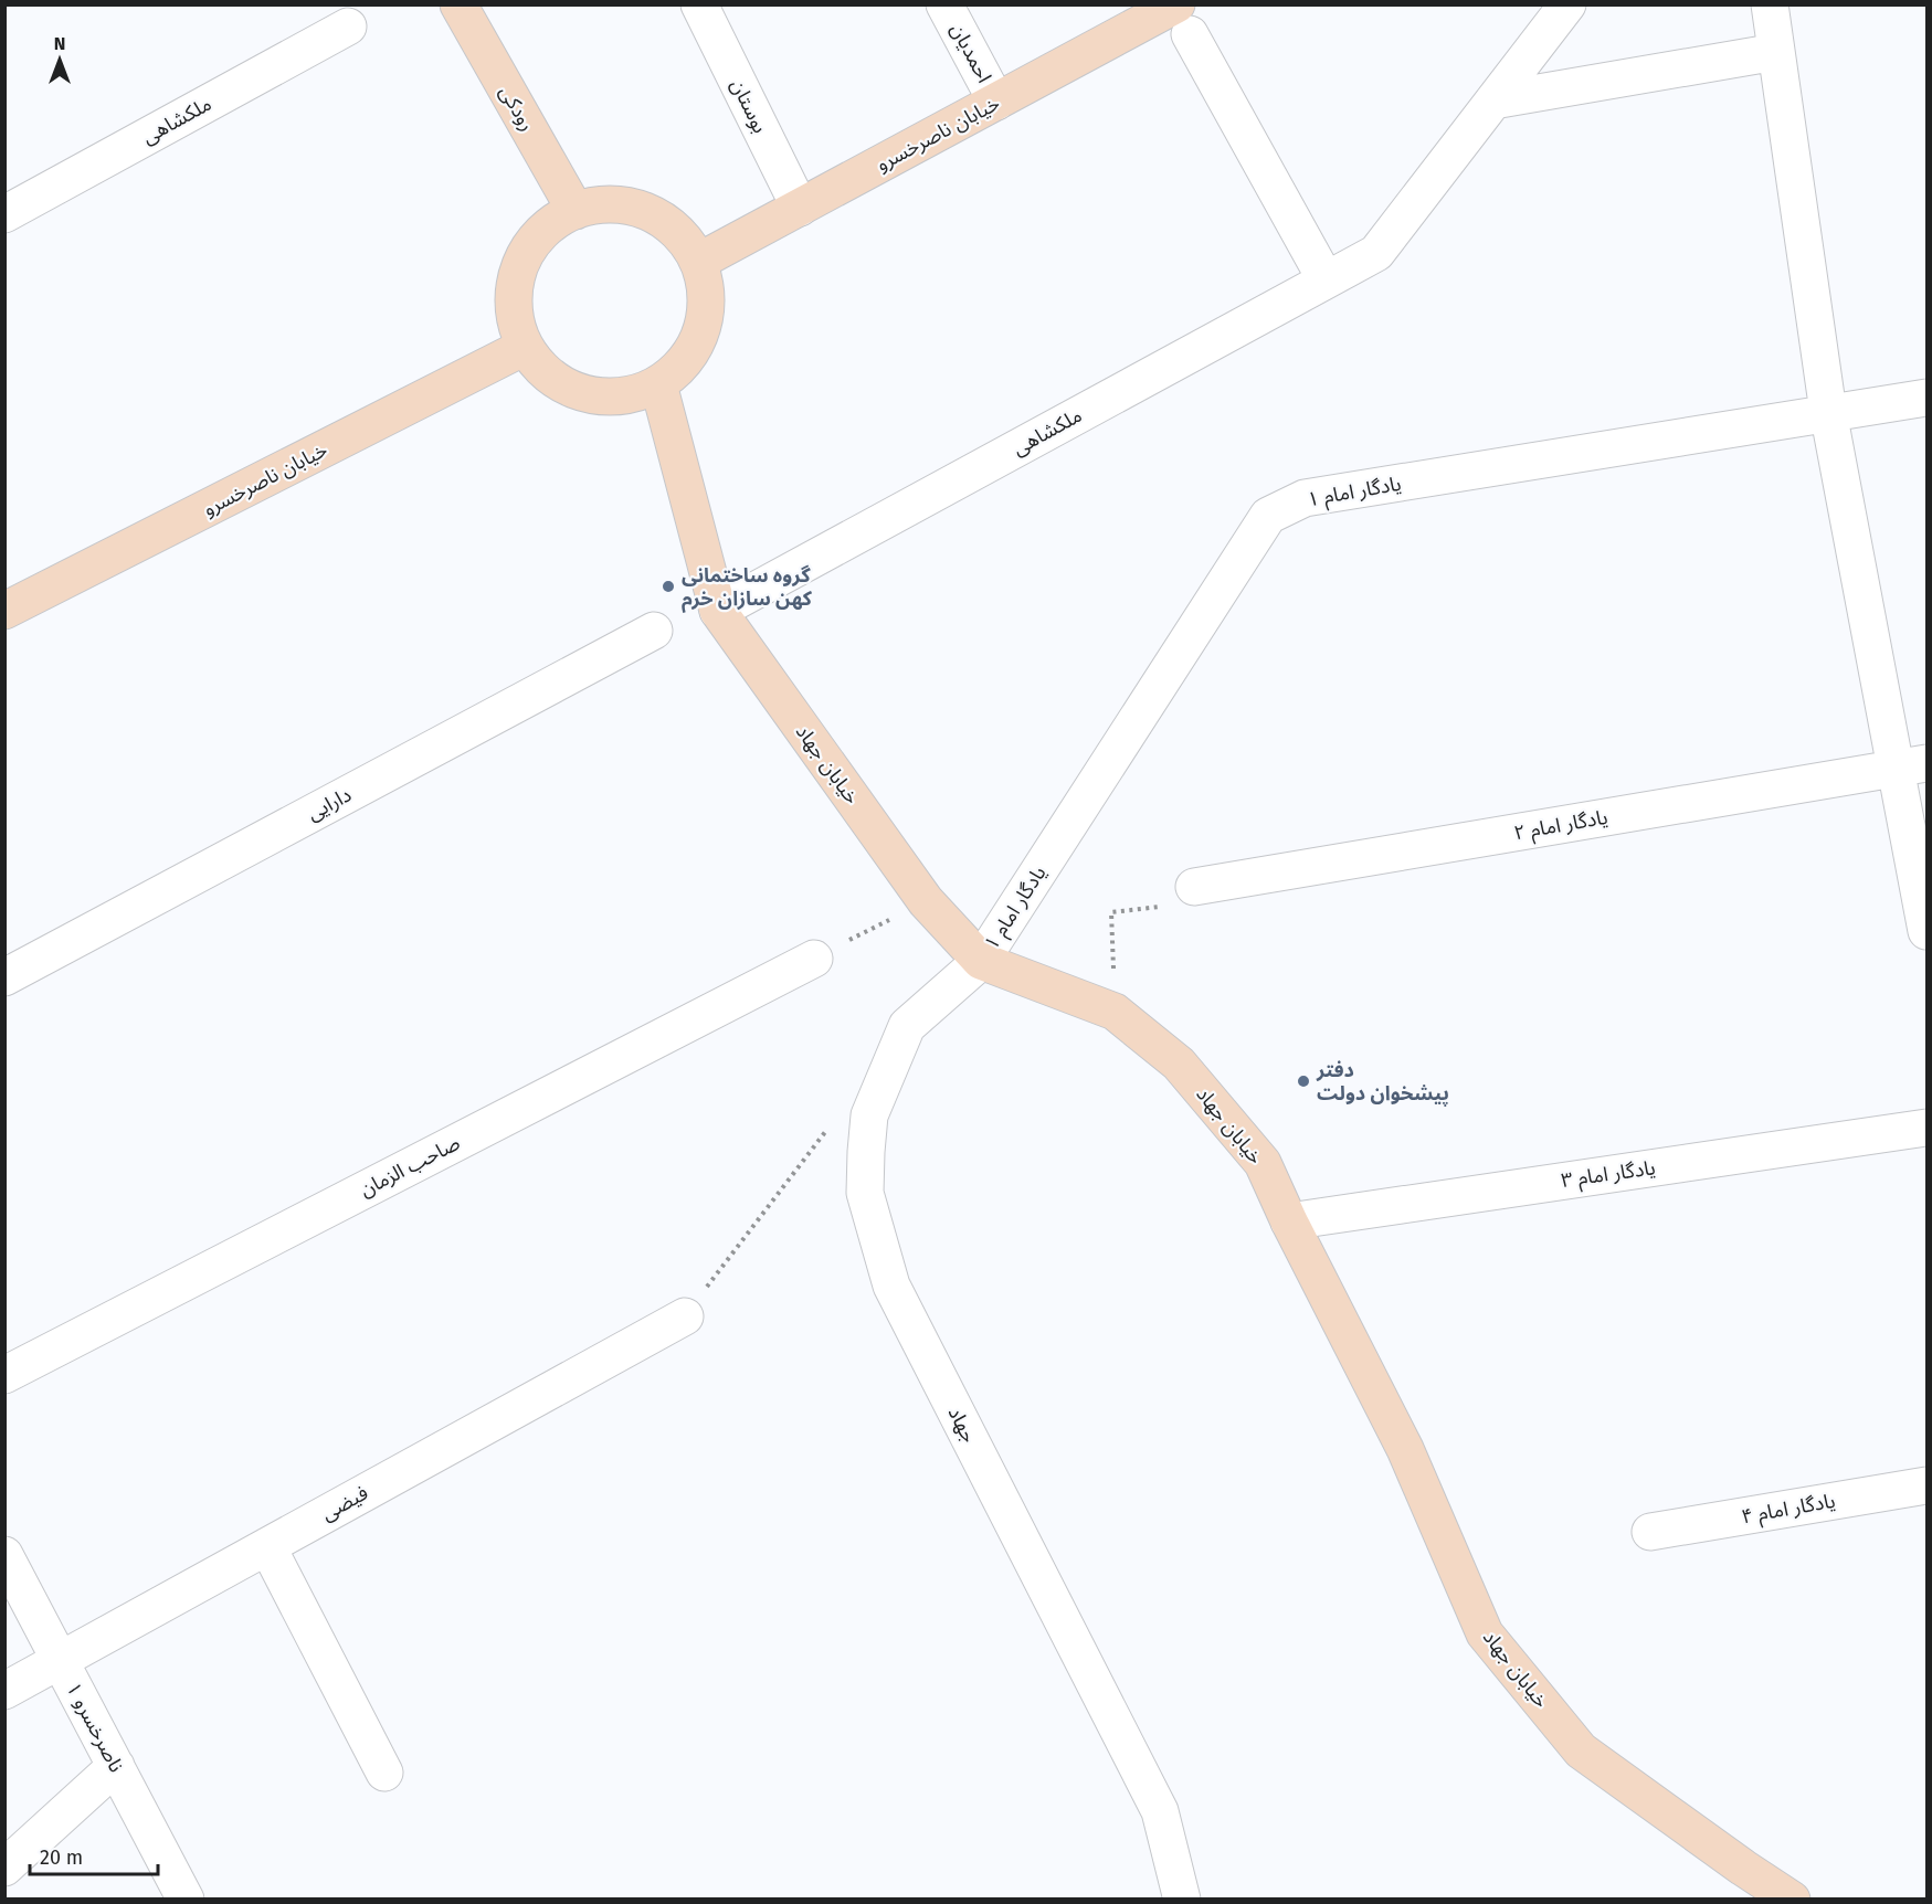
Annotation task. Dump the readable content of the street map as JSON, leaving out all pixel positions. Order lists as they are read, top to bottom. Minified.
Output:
{"streets":{"main road":["رودکی","خیابان ناصرخسرو","خیابان جهاد"],"street":["احمدیان","بوستان","ملکشاهی","یادگار امام ۱","دارایی","یادگار امام ۲","صاحب الزمان","یادگار امام ۳","جهاد","فیضی","یادگار امام ۴","ناصرخسرو ۱"]},"crossings":[["احمدیان","خیابان ناصرخسرو"],["بوستان","خیابان ناصرخسرو"],["رودکی","خیابان ناصرخسرو"],["رودکی","خیابان جهاد"],["ملکشاهی","خیابان جهاد"],["خیابان ناصرخسرو","خیابان جهاد"],["یادگار امام ۱","خیابان جهاد"],["یادگار امام ۱","جهاد"],["خیابان جهاد","یادگار امام ۳"],["خیابان جهاد","جهاد"],["فیضی","ناصرخسرو ۱"]],"places":["گروه ساختمانی کهن سازان خرم","دفتر پیشخوان دولت"],"scale_bar":"20 m","north":"top"}
